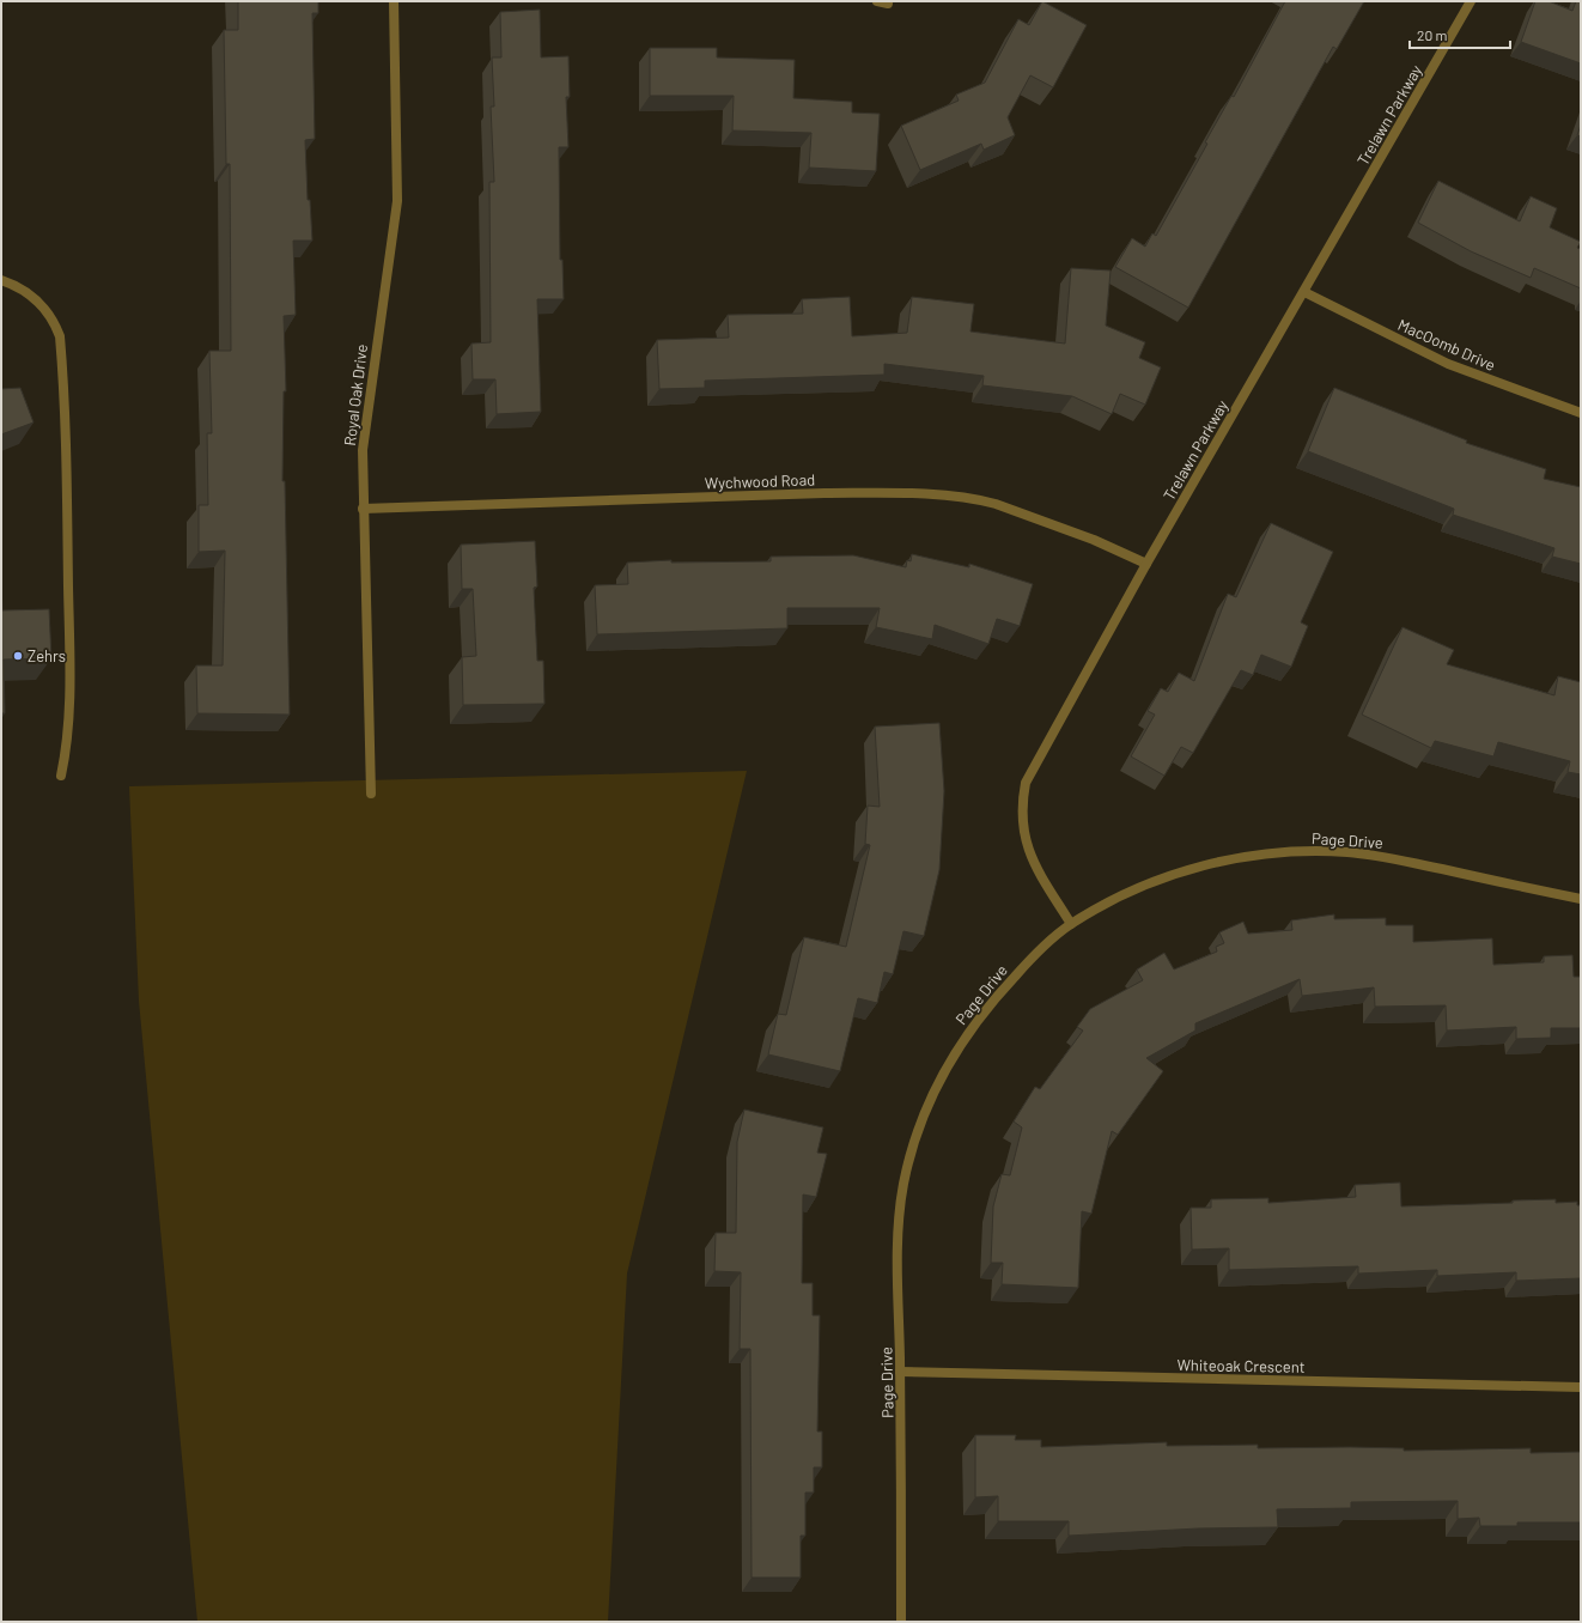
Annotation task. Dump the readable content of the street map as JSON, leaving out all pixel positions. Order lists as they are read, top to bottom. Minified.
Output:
{"streets":{"street":["Trelawn Parkway","MacOomb Drive","Royal Oak Drive","Wychwood Road","Page Drive","Whiteoak Crescent"]},"crossings":[["Trelawn Parkway","MacOomb Drive"],["Trelawn Parkway","Wychwood Road"],["Trelawn Parkway","Page Drive"],["Royal Oak Drive","Wychwood Road"],["Page Drive","Whiteoak Crescent"]],"places":["Zehrs"],"scale_bar":"20 m"}
